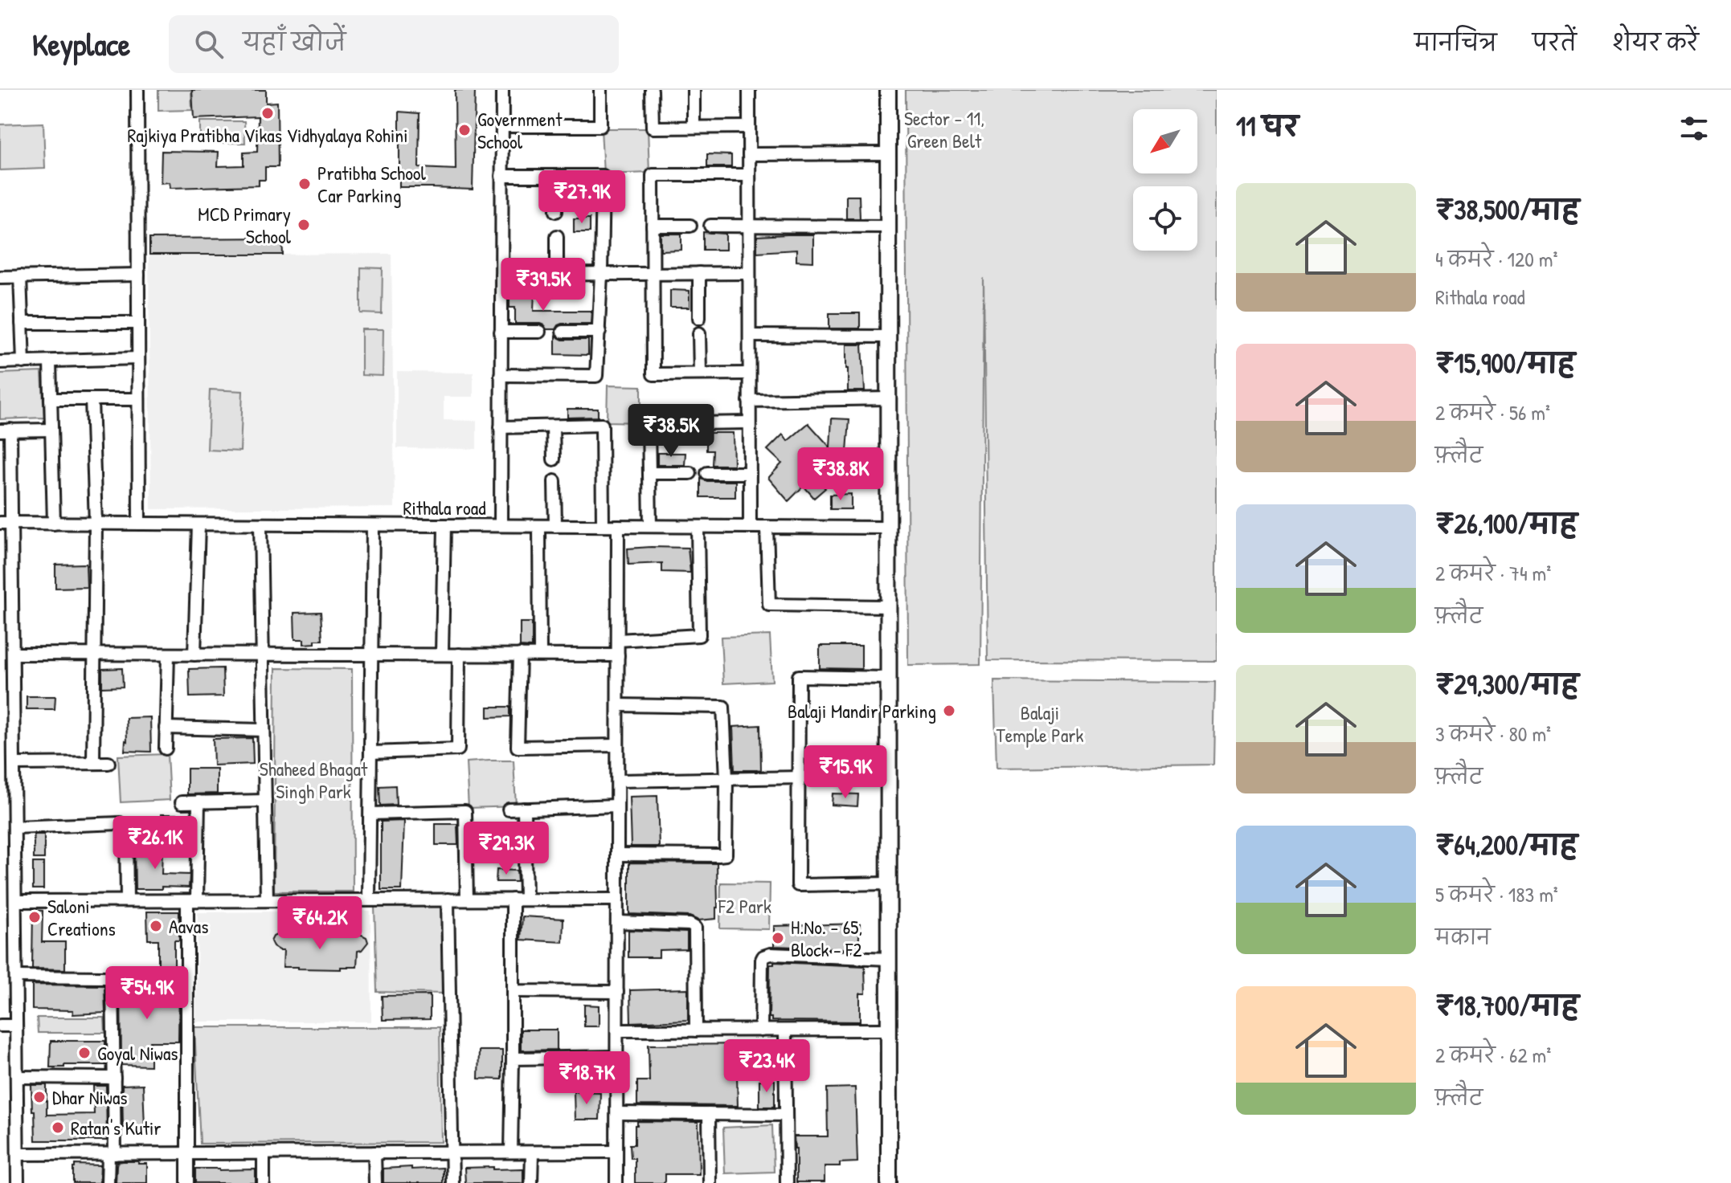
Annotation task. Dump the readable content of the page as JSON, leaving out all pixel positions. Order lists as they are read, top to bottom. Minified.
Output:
{"streets":{"street":["Rithala road"]},"parks":["Sector - 11, Green Belt","Balaji Temple Park","Shaheed Bhagat Singh Park","F2 Park"],"places":["Rajkiya Pratibha Vikas Vidhyalaya Rohini","Government School","Pratibha School Car Parking","MCD Primary School","Balaji Mandir Parking","Saloni Creations","Aavas","H.No. - 65, Block - F2","Goyal Niwas","Dhar Niwas","Ratan's Kutir"],"north":"bottom left","page":{"header":"Keyplace","search":"यहाँ खोजें","nav":["मानचित्र","परतें","शेयर करें"],"heading":"11 घर","list":[{"name":"₹38,500/माह","note":"4 कमरे · 120 m² · Rithala road"},{"name":"₹15,900/माह","note":"2 कमरे · 56 m² · फ़्लैट"},{"name":"₹26,100/माह","note":"2 कमरे · 74 m² · फ़्लैट"},{"name":"₹29,300/माह","note":"3 कमरे · 80 m² · फ़्लैट"},{"name":"₹64,200/माह","note":"5 कमरे · 183 m² · मकान"},{"name":"₹18,700/माह","note":"2 कमरे · 62 m² · फ़्लैट"}],"price":["₹27.9K","₹39.5K","₹38.5K","₹38.8K","₹15.9K","₹26.1K","₹29.3K","₹64.2K","₹54.9K","₹23.4K","₹18.7K"]}}
